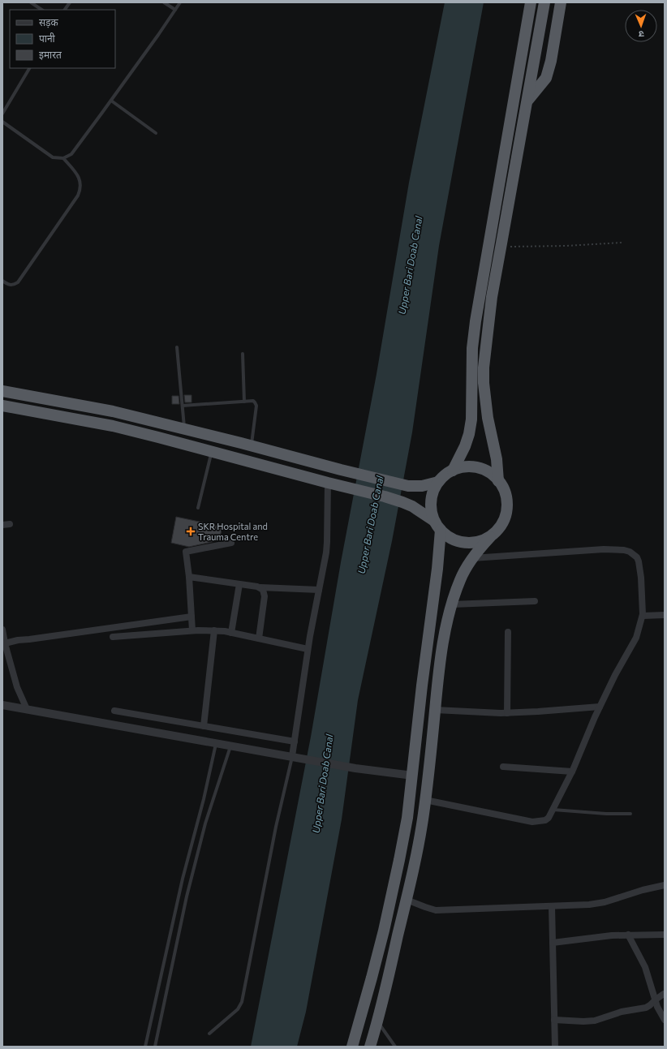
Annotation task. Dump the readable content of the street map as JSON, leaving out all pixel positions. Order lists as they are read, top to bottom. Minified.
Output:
{"water":["Upper Bari Doab Canal"],"places":{"health":["SKR Hospital and Trauma Centre"]},"legend":["सड़क","पानी","इमारत"],"north":"bottom"}
